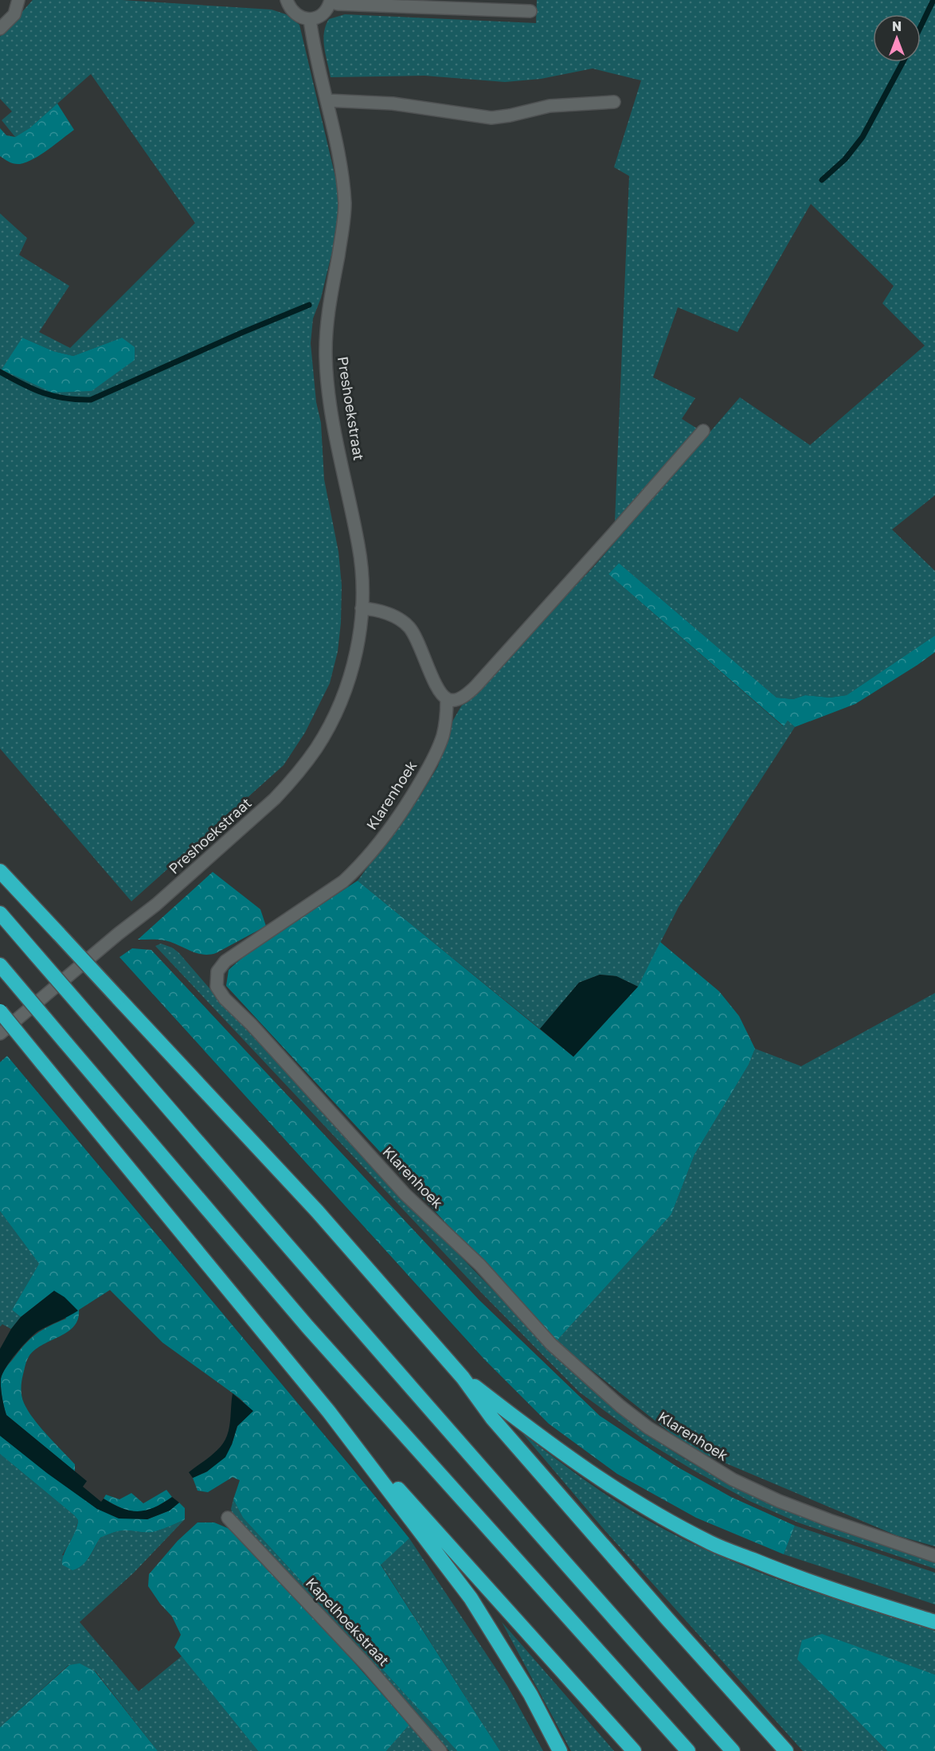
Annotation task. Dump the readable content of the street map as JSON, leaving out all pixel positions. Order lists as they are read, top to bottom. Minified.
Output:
{"streets":{"street":["Preshoekstraat","Klarenhoek","Kapelhoekstraat"]},"north":"top"}
